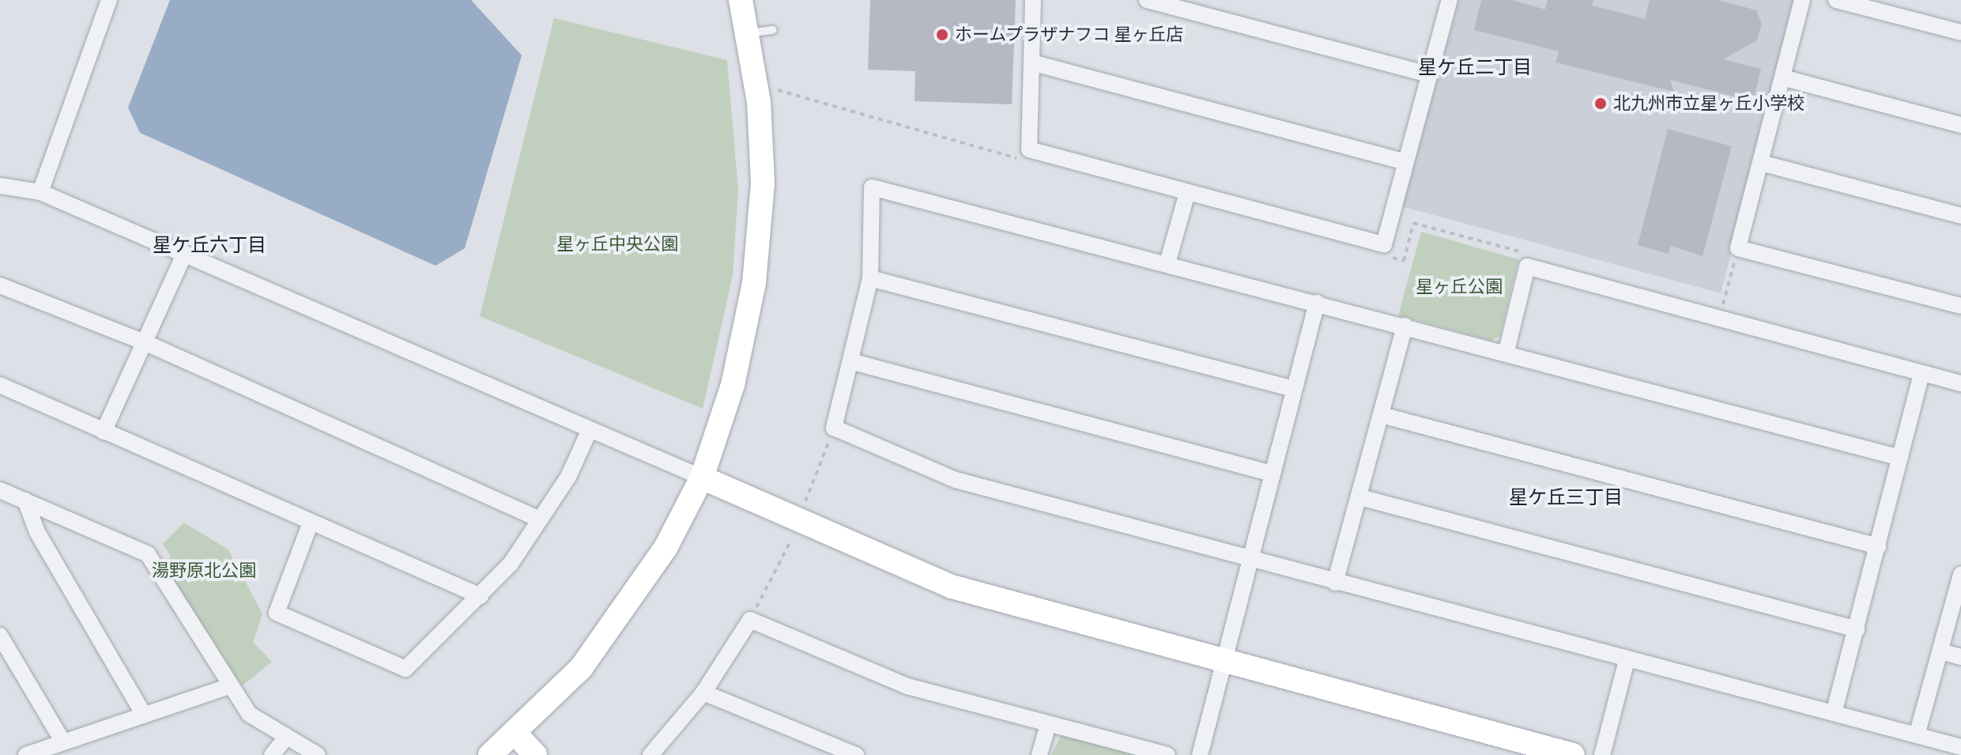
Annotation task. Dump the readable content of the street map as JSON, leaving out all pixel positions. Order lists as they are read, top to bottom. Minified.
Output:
{"districts":["星ケ丘二丁目","星ケ丘六丁目","星ケ丘三丁目"],"parks":["星ヶ丘中央公園","星ヶ丘公園","湯野原北公園"],"places":["ホームプラザナフコ 星ヶ丘店","北九州市立星ヶ丘小学校"]}
